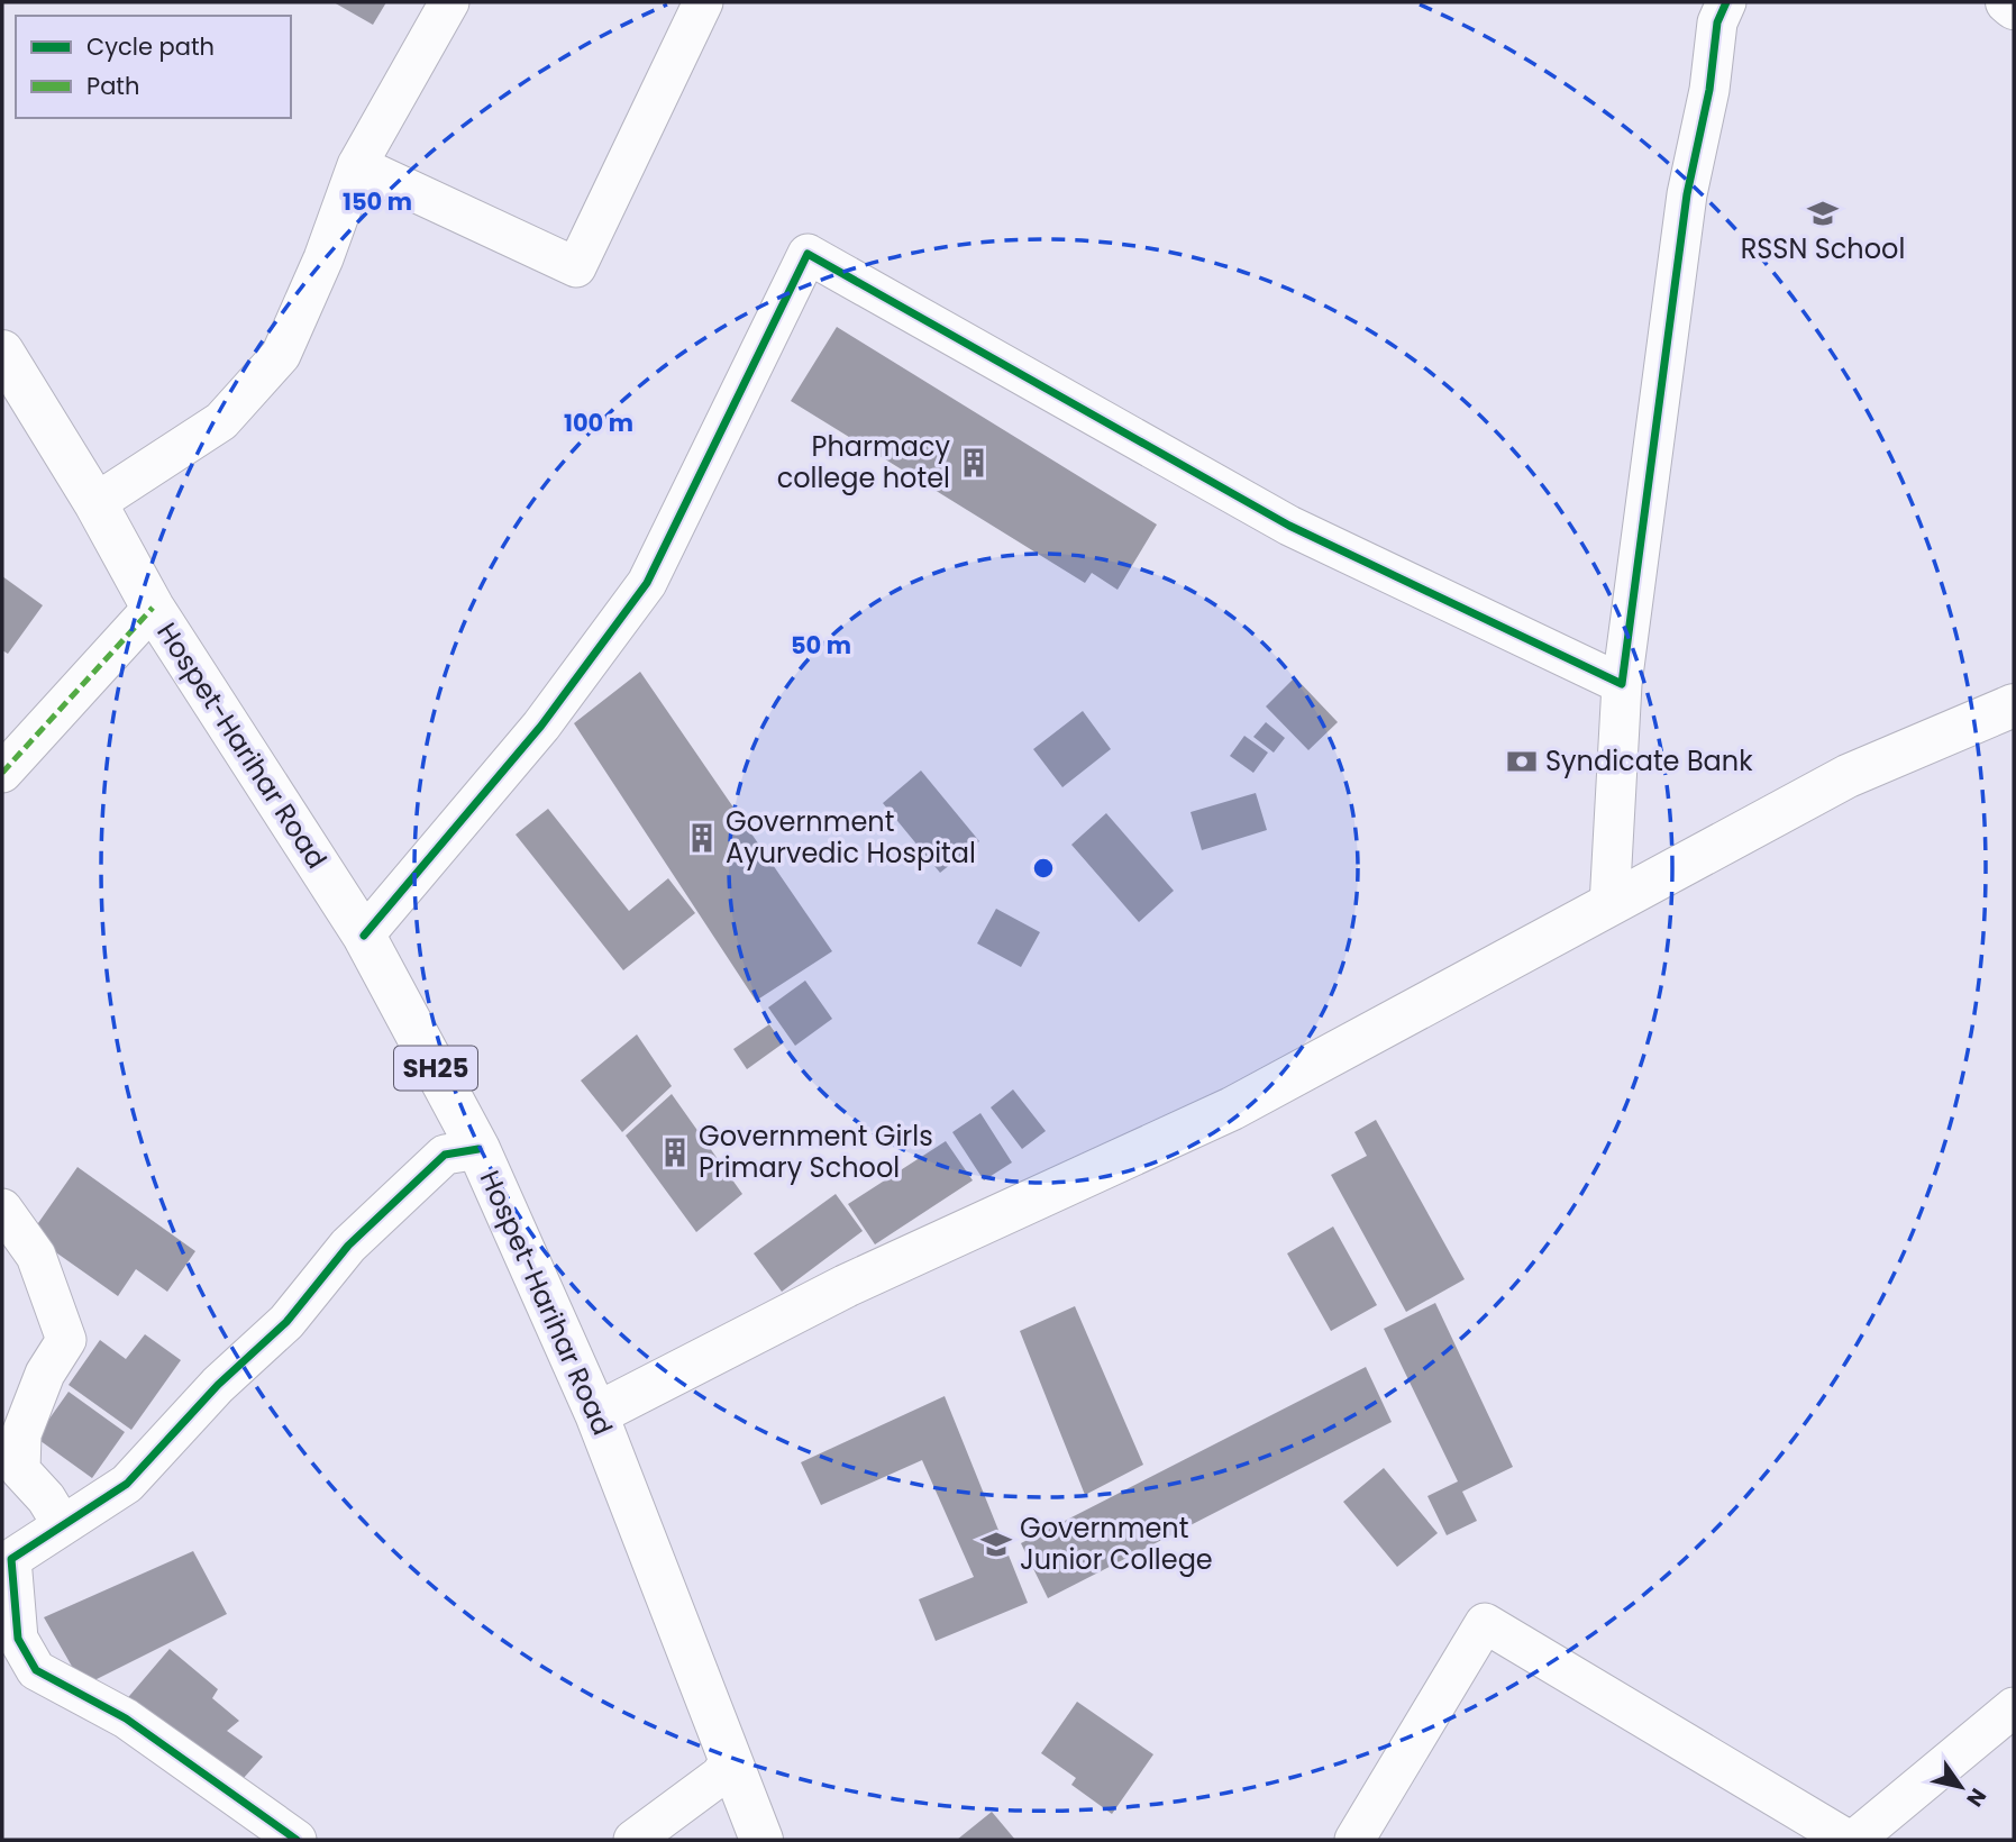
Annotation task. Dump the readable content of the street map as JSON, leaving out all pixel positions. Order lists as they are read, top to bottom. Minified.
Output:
{"streets":{"main road":["Hospet-Harihar Road","SH25"]},"places":{"school or university":["RSSN School","Government Junior College"],"building":["Pharmacy college hotel","Government Ayurvedic Hospital","Government Girls Primary School"],"bank":["Syndicate Bank"]},"legend":["Cycle path","Path"],"north":"bottom right","rings":["150 m","100 m","50 m"]}
